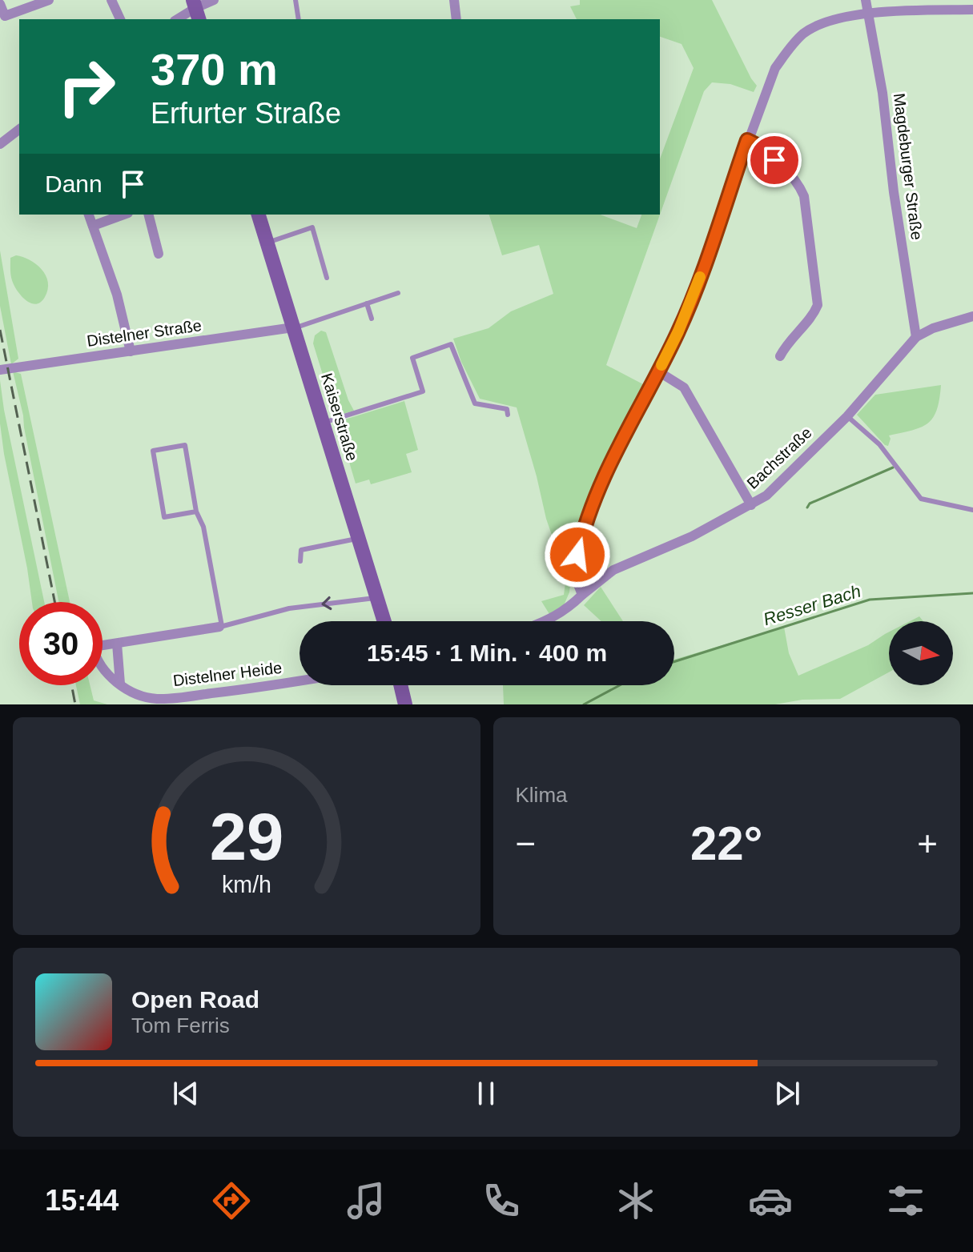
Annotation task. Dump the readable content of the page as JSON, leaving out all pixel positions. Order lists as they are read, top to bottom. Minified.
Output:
{"streets":{"main road":["Kaiserstraße"],"street":["Magdeburger Straße","Distelner Straße","Bachstraße","Distelner Heide"]},"crossings":[["Magdeburger Straße","Bachstraße"],["Distelner Straße","Kaiserstraße"]],"water":["Resser Bach"],"north":"right","page":{"turn":["370 m","Erfurter Straße"],"then":"Dann","limit":"30","trip":"15:45 · 1 Min. · 400 m","tile":"Klima","heat":["−","22°","+"],"song":["Open Road","Tom Ferris"],"tabs":"15:44","gauge":["29","km/h"]}}
